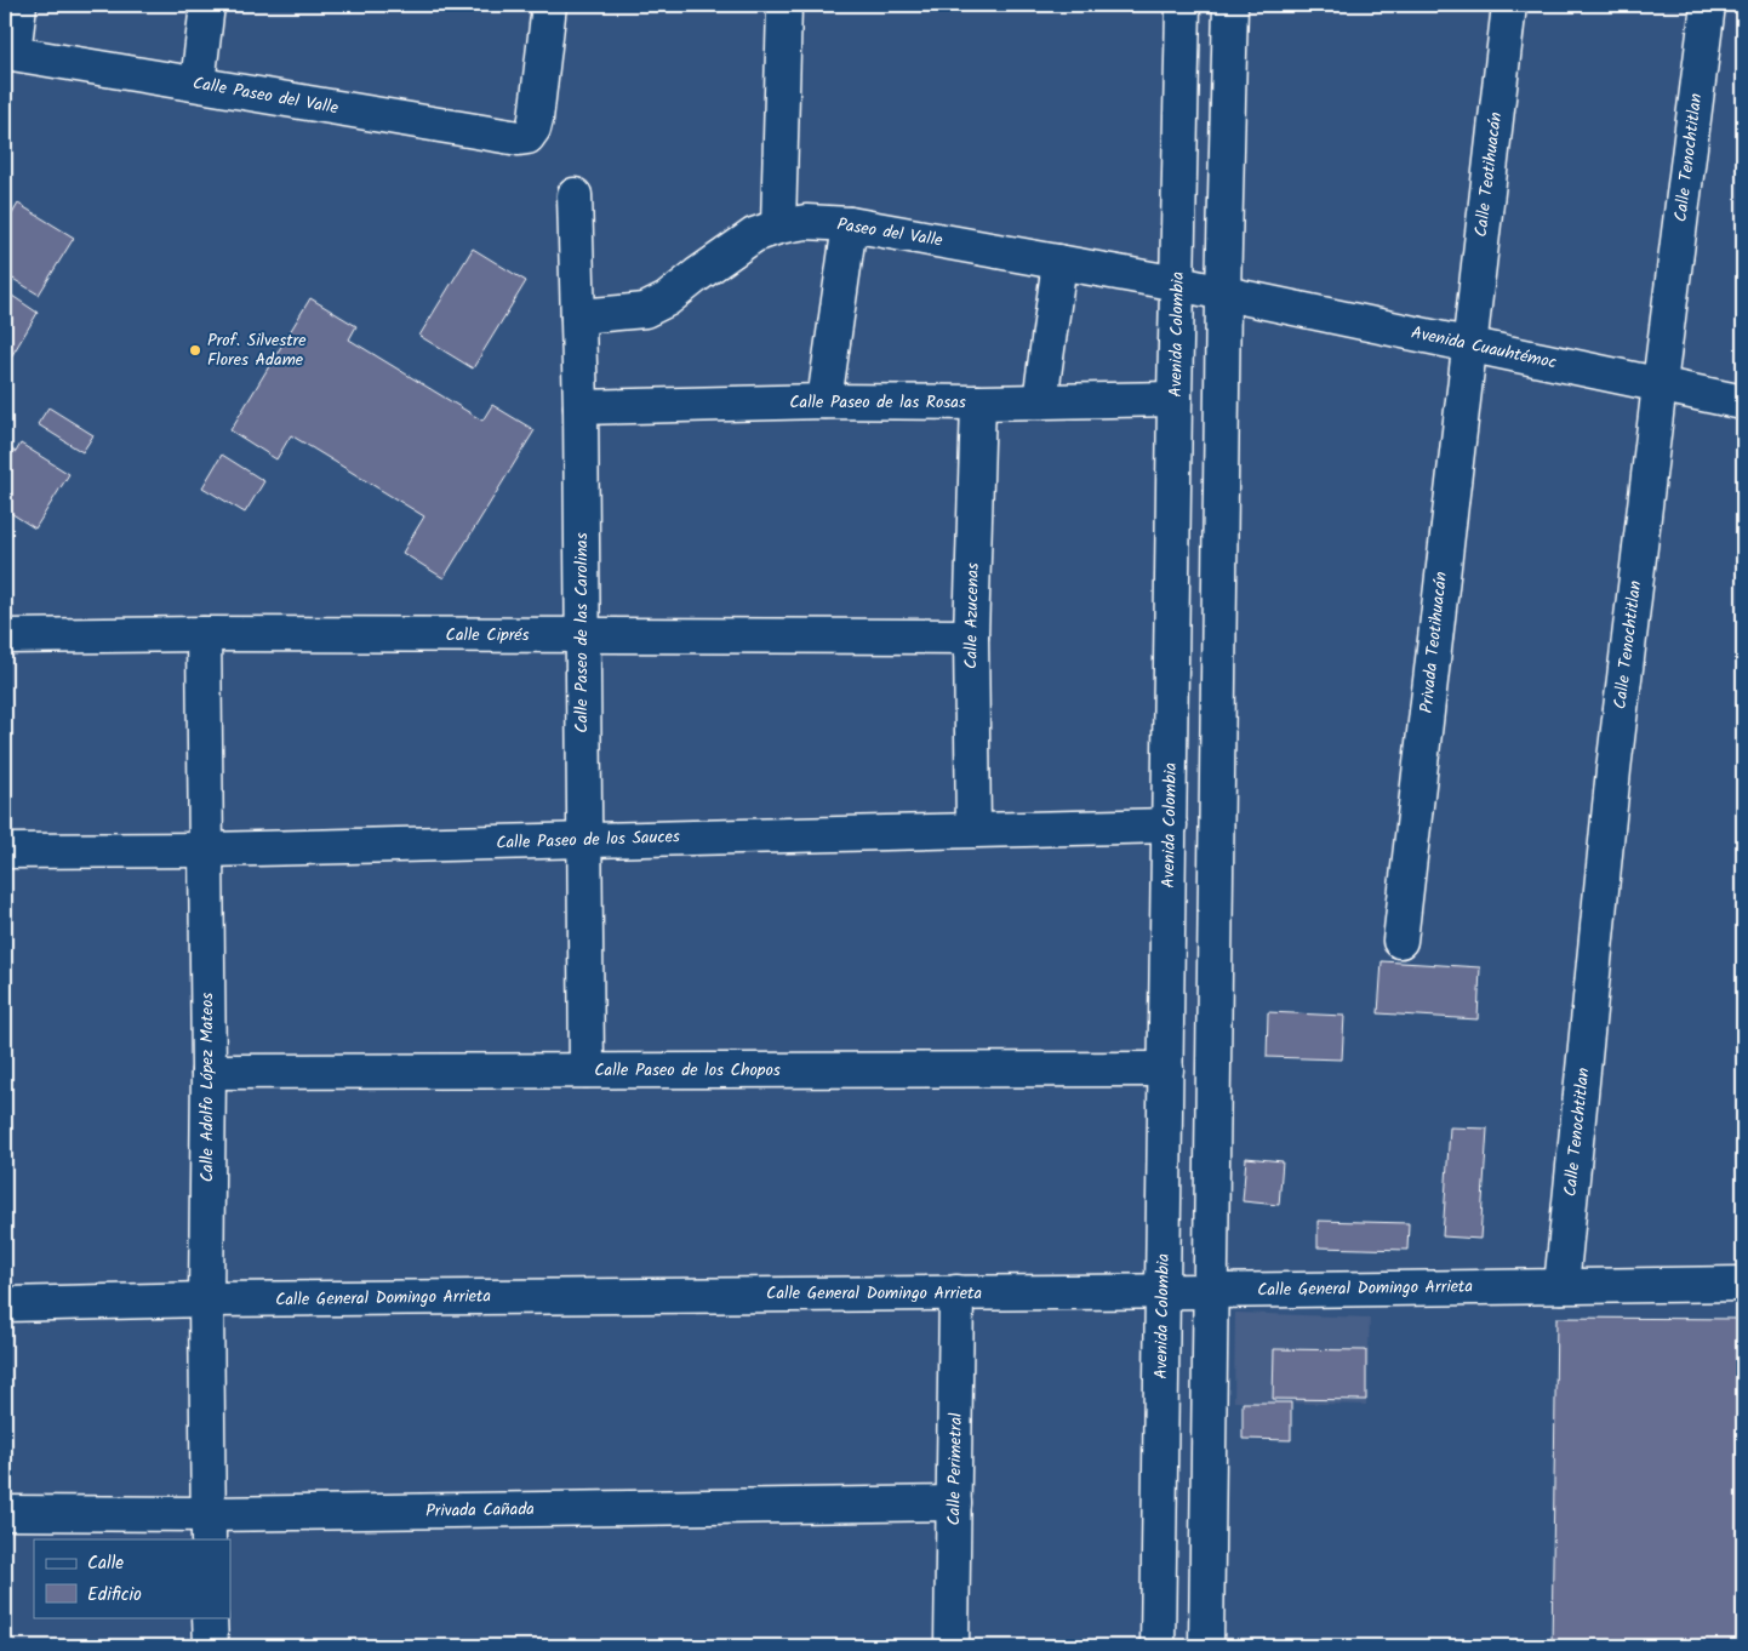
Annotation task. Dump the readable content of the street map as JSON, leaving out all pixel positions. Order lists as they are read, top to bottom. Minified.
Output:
{"streets":{"street":["Calle Paseo del Valle","Calle Tenochtitlan","Calle Teotihuacán","Paseo del Valle","Avenida Colombia","Avenida Cuauhtémoc","Calle Paseo de las Rosas","Calle Azucenas","Calle Paseo de las Carolinas","Calle Ciprés","Privada Teotihuacán","Calle Paseo de los Sauces","Calle Paseo de los Chopos","Calle Adolfo López Mateos","Calle General Domingo Arrieta","Calle Perimetral","Privada Cañada"]},"crossings":[["Calle Tenochtitlan","Avenida Cuauhtémoc"],["Calle Tenochtitlan","Calle General Domingo Arrieta"],["Calle Teotihuacán","Avenida Cuauhtémoc"],["Calle Teotihuacán","Privada Teotihuacán"],["Paseo del Valle","Avenida Colombia"],["Paseo del Valle","Avenida Cuauhtémoc"],["Paseo del Valle","Calle Paseo de las Carolinas"],["Avenida Colombia","Calle Paseo de las Rosas"],["Avenida Colombia","Calle Paseo de los Sauces"],["Avenida Colombia","Calle Paseo de los Chopos"],["Avenida Colombia","Calle General Domingo Arrieta"],["Avenida Cuauhtémoc","Privada Teotihuacán"],["Calle Paseo de las Rosas","Calle Azucenas"],["Calle Paseo de las Rosas","Calle Paseo de las Carolinas"],["Calle Azucenas","Calle Ciprés"],["Calle Azucenas","Calle Paseo de los Sauces"],["Calle Paseo de las Carolinas","Calle Ciprés"],["Calle Paseo de las Carolinas","Calle Paseo de los Sauces"],["Calle Paseo de las Carolinas","Calle Paseo de los Chopos"],["Calle Ciprés","Calle Adolfo López Mateos"],["Calle Paseo de los Sauces","Calle Adolfo López Mateos"],["Calle Paseo de los Chopos","Calle Adolfo López Mateos"],["Calle Adolfo López Mateos","Calle General Domingo Arrieta"],["Calle Adolfo López Mateos","Privada Cañada"],["Calle General Domingo Arrieta","Calle Perimetral"],["Calle Perimetral","Privada Cañada"]],"places":["Prof. Silvestre Flores Adame"],"legend":["Calle","Edificio"]}
